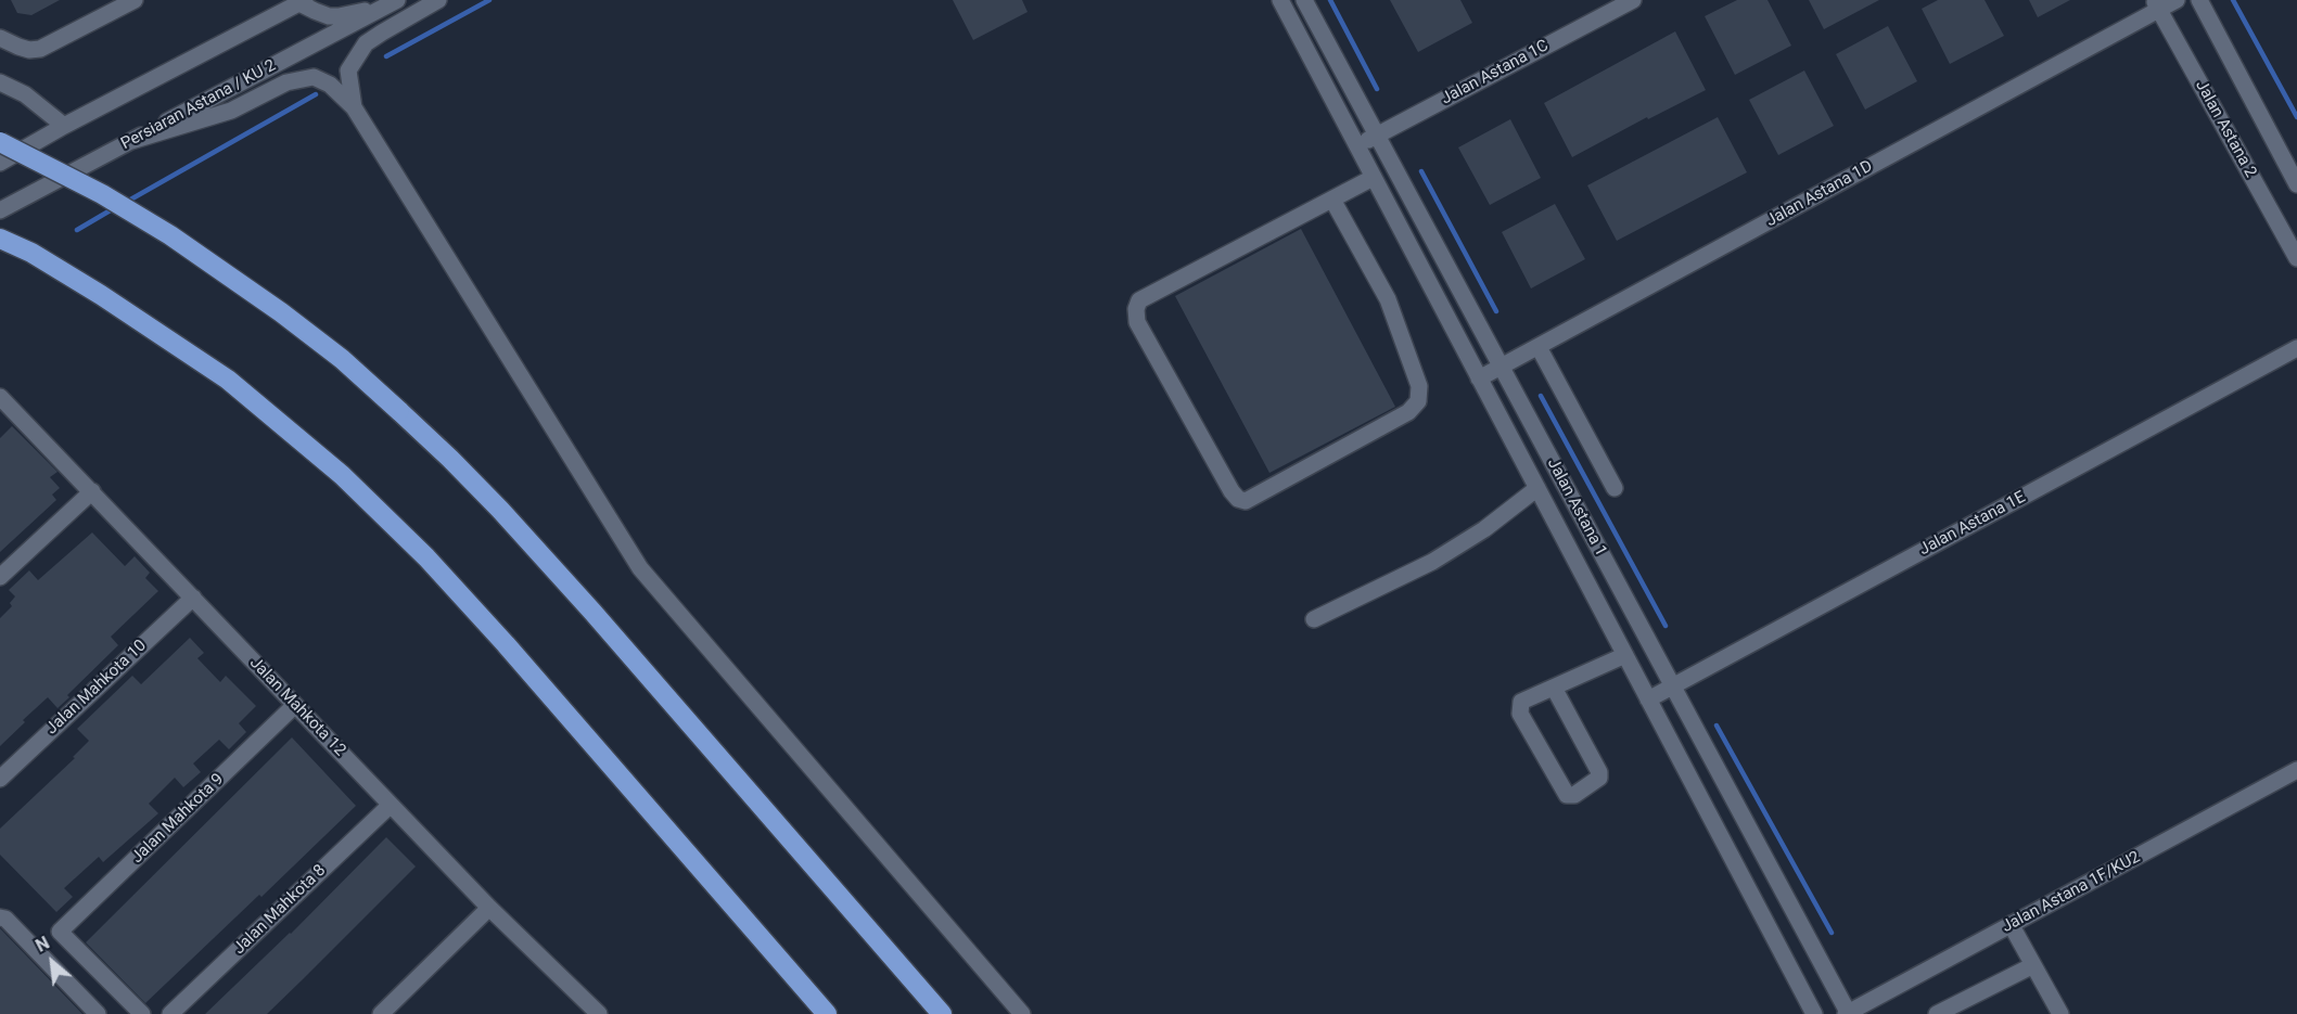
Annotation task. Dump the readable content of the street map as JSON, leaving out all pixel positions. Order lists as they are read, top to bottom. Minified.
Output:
{"streets":{"street":["Jalan Astana 1C","Persiaran Astana / KU 2","Jalan Astana 2","Jalan Astana 1D","Jalan Astana 1","Jalan Astana 1E","Jalan Mahkota 10","Jalan Mahkota 12","Jalan Mahkota 9","Jalan Astana 1F/KU2","Jalan Mahkota 8"]},"crossings":[["Jalan Astana 1C","Jalan Astana 1"],["Jalan Astana 2","Jalan Astana 1D"],["Jalan Astana 1D","Jalan Astana 1"],["Jalan Astana 1","Jalan Astana 1E"],["Jalan Astana 1","Jalan Astana 1F/KU2"],["Jalan Mahkota 10","Jalan Mahkota 12"],["Jalan Mahkota 12","Jalan Mahkota 9"],["Jalan Mahkota 12","Jalan Mahkota 8"]],"north":"top left"}
